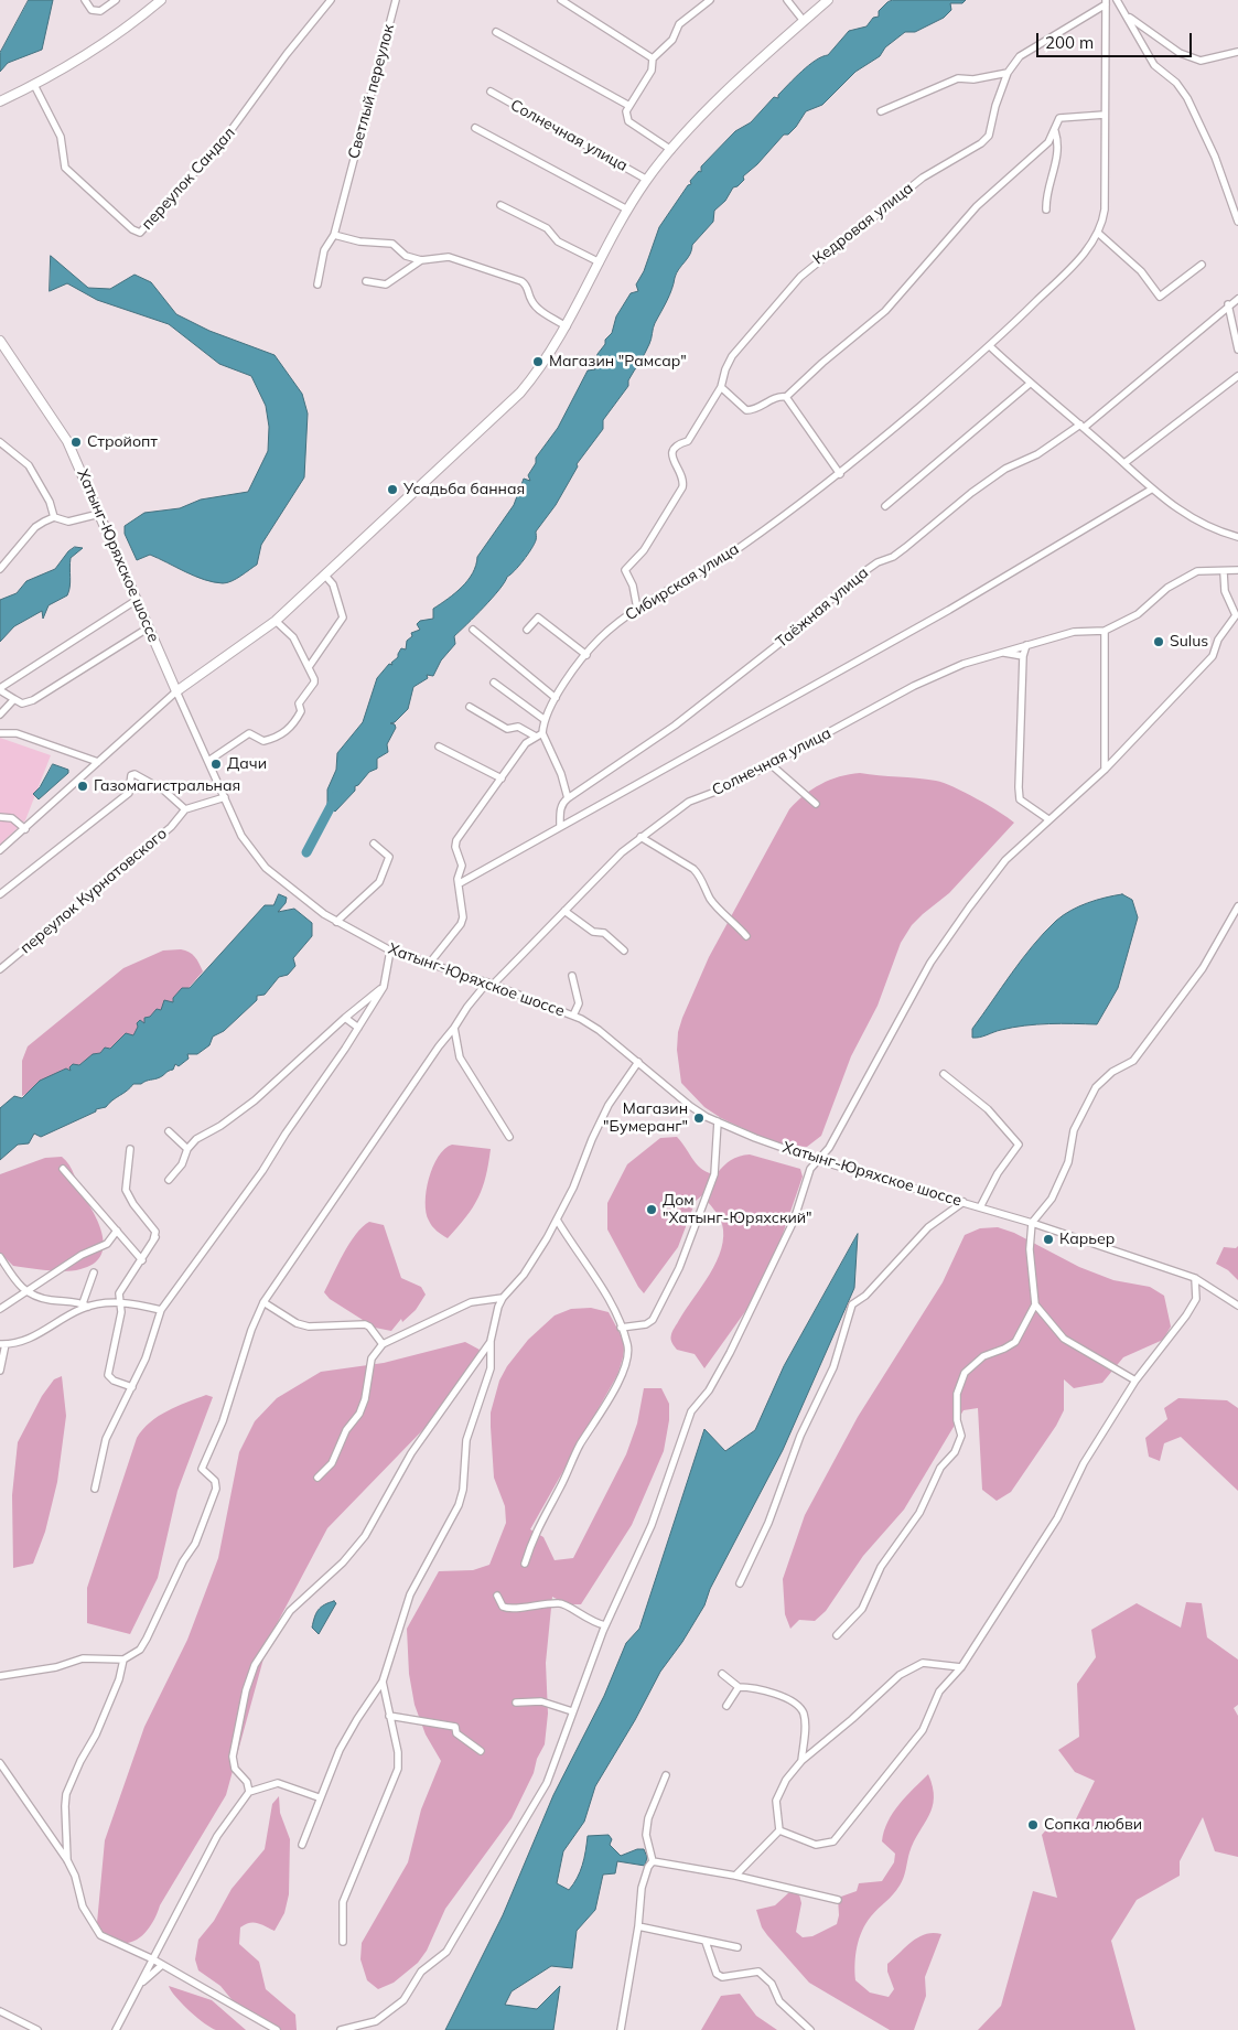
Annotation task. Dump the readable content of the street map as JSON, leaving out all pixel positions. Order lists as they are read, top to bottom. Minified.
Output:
{"streets":{"main road":["Хатынг-Юряхское шоссе"],"street":["Светлый переулок","Солнечная улица","переулок Сандал","Кедровая улица","Сибирская улица","Таёжная улица","переулок Курнатовского"]},"crossings":[["Солнечная улица","Хатынг-Юряхское шоссе"],["Кедровая улица","Сибирская улица"]],"places":["Магазин \"Рамсар\"","Стройопт","Усадьба банная","Sulus","Дачи","Газомагистральная","Магазин \"Бумеранг\"","Дом \"Хатынг-Юряхский\"","Карьер","Сопка любви"],"scale_bar":"200 m"}
